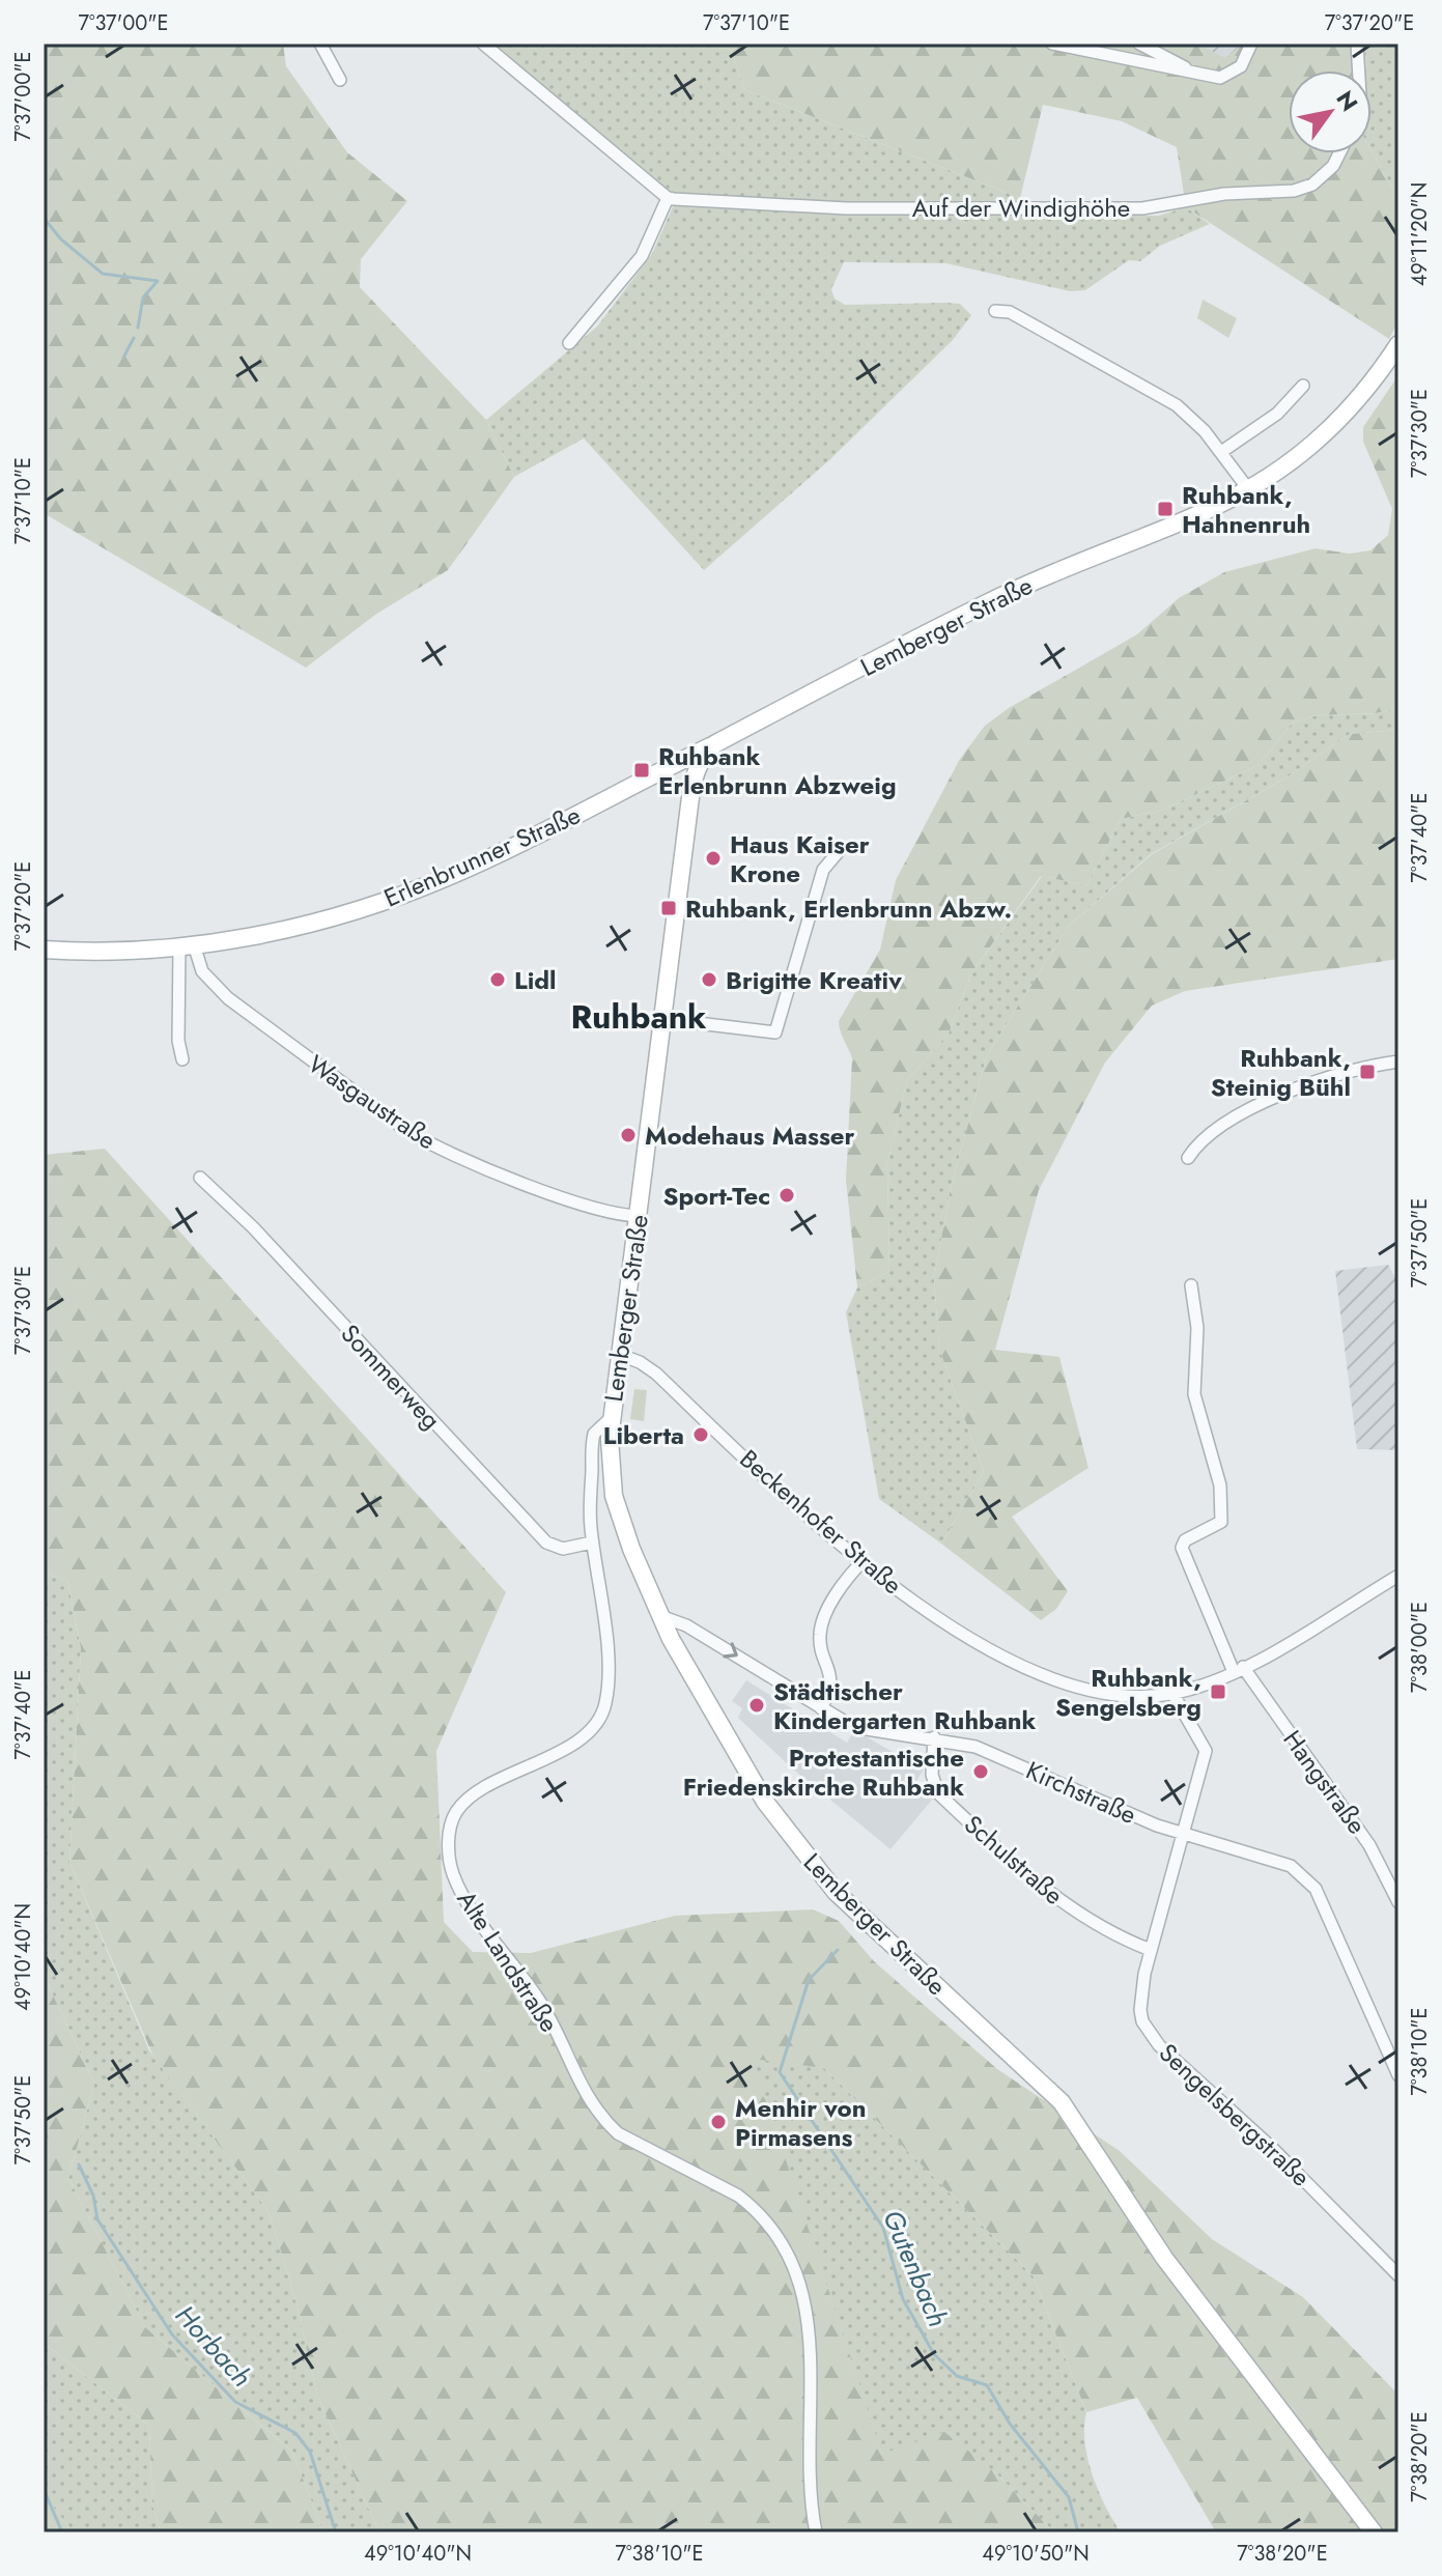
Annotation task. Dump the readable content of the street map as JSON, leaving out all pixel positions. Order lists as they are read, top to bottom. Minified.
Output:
{"streets":{"main road":["Lemberger Straße","Erlenbrunner Straße"],"street":["Auf der Windighöhe","Wasgaustraße","Sommerweg","Beckenhofer Straße","Hangstraße","Kirchstraße","Schulstraße","Alte Landstraße","Sengelsbergstraße"]},"crossings":[["Lemberger Straße","Erlenbrunner Straße"],["Lemberger Straße","Wasgaustraße"],["Lemberger Straße","Beckenhofer Straße"],["Lemberger Straße","Alte Landstraße"],["Erlenbrunner Straße","Wasgaustraße"],["Sommerweg","Alte Landstraße"],["Beckenhofer Straße","Hangstraße"],["Beckenhofer Straße","Sengelsbergstraße"],["Kirchstraße","Schulstraße"],["Kirchstraße","Sengelsbergstraße"],["Schulstraße","Sengelsbergstraße"]],"districts":["Ruhbank"],"water":["Gutenbach","Horbach"],"places":{"transit":["Ruhbank, Hahnenruh","Ruhbank Erlenbrunn Abzweig","Ruhbank, Erlenbrunn Abzw.","Ruhbank, Steinig Bühl","Ruhbank, Sengelsberg"],"other":["Haus Kaiser Krone","Lidl","Brigitte Kreativ","Modehaus Masser","Sport-Tec","Liberta","Städtischer Kindergarten Ruhbank","Protestantische Friedenskirche Ruhbank","Menhir von Pirmasens"]},"north":"top right","coordinates":["7°37'00\"E","7°37'10\"E","7°37'20\"E","49°11'20\"N","7°37'30\"E","7°37'40\"E","7°37'50\"E","7°38'00\"E","49°10'40\"N","7°38'10\"E","7°38'20\"E","49°10'50\"N"]}
